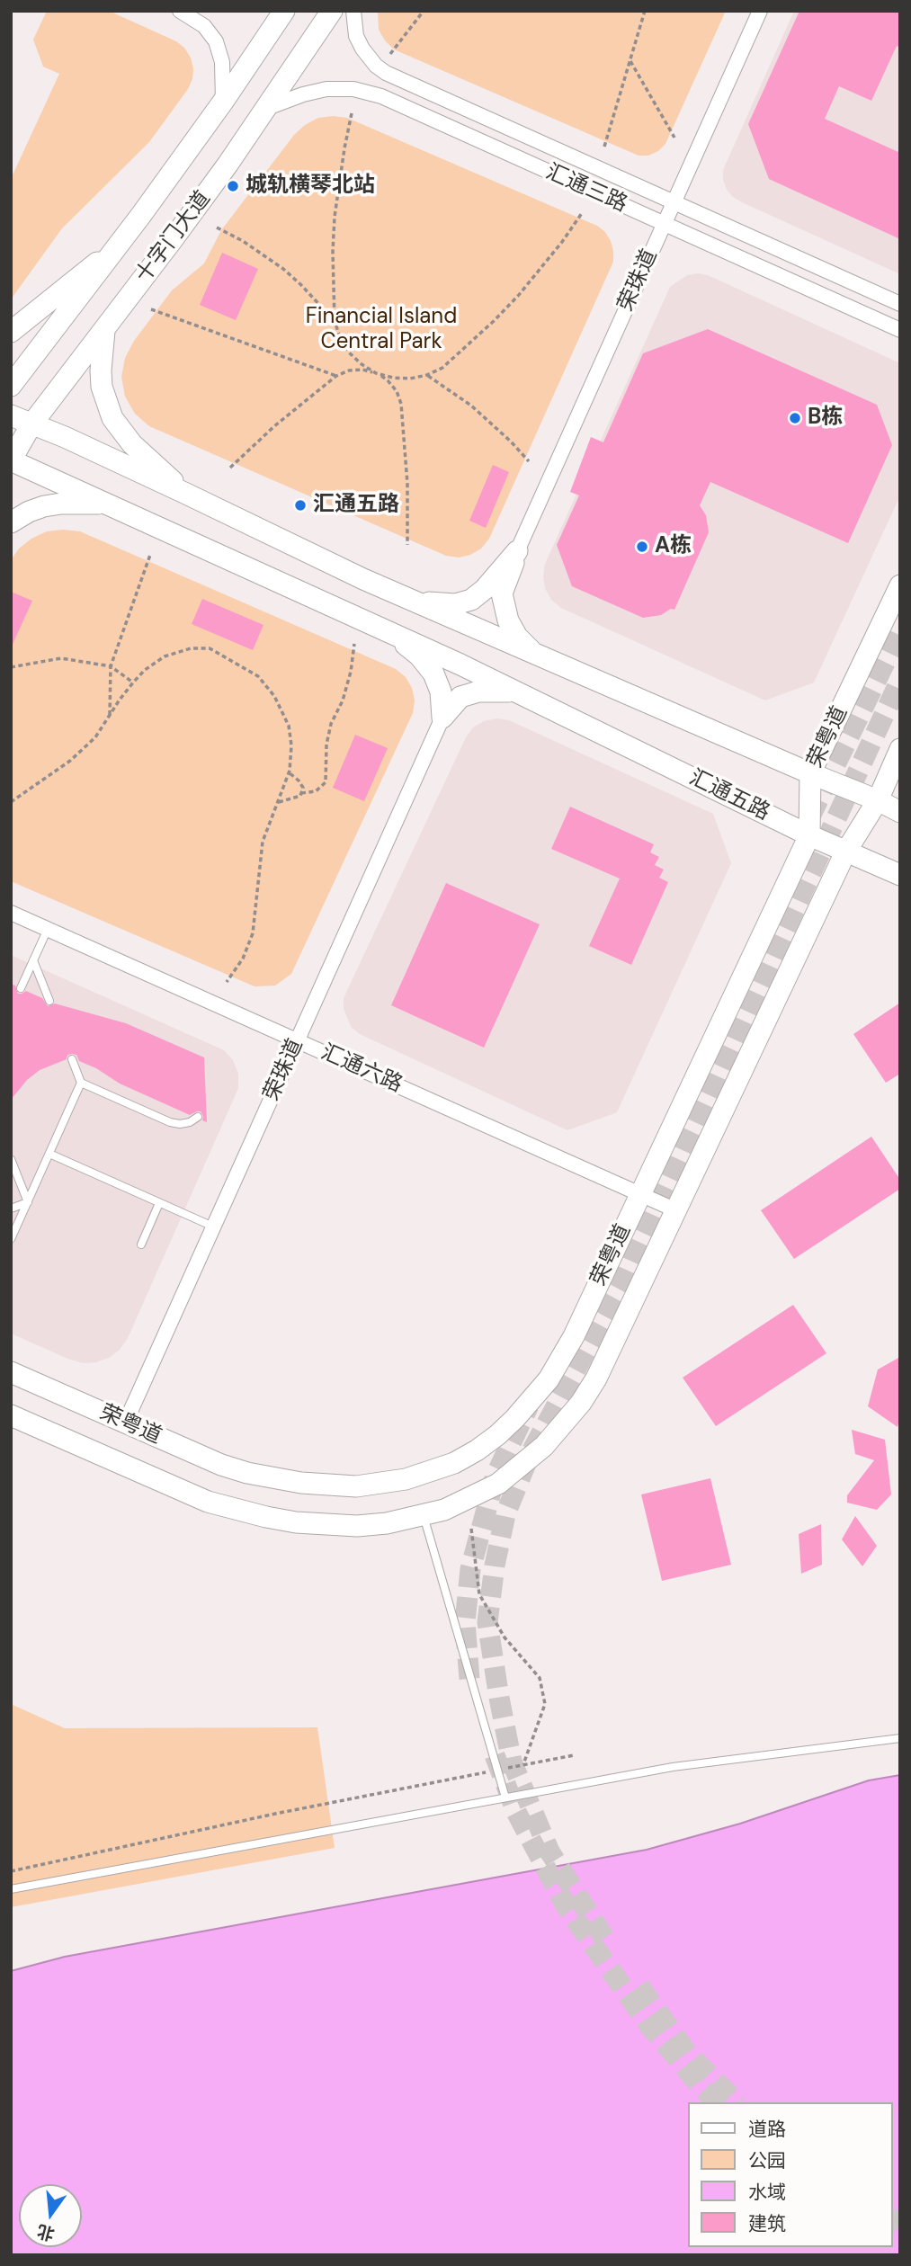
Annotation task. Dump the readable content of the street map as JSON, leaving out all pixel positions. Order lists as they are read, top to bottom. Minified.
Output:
{"streets":{"street":["汇通三路","十字门大道","荣珠道","荣粤道","汇通五路","汇通六路"]},"crossings":[["汇通三路","十字门大道"],["汇通三路","荣珠道"],["十字门大道","汇通五路"],["荣珠道","荣粤道"],["荣珠道","汇通六路"],["荣粤道","汇通五路"],["荣粤道","汇通六路"]],"parks":["Financial Island Central Park"],"places":["城轨横琴北站","B栋","汇通五路","A栋"],"legend":["道路","公园","水域","建筑"],"north":"bottom"}
